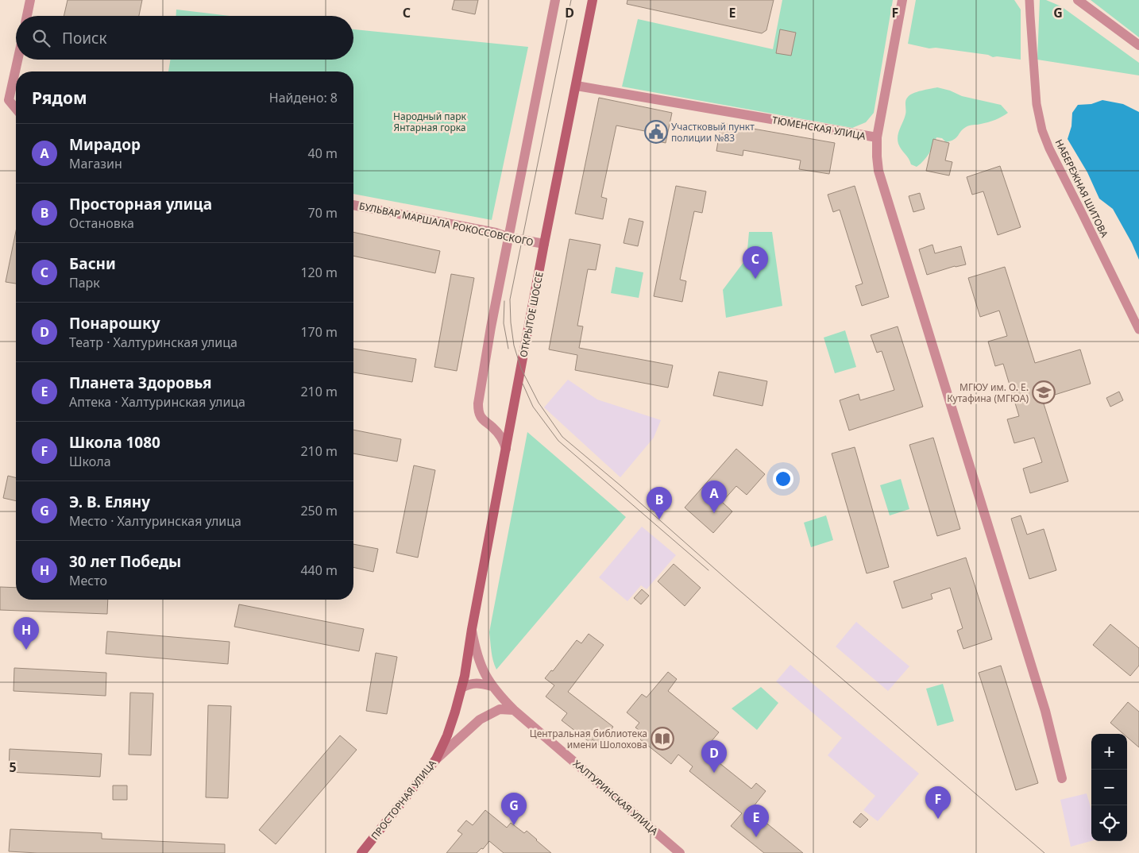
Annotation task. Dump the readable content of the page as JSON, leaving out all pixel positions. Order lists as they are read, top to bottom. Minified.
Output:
{"streets":{"main road":["ОТКРЫТОЕ ШОССЕ","ПРОСТОРНАЯ УЛИЦА"],"street":["ТЮМЕНСКАЯ УЛИЦА","НАБЕРЕЖНАЯ ШИТОВА","БУЛЬВАР МАРШАЛА РОКОССОВСКОГО","ХАЛТУРИНСКАЯ УЛИЦА"]},"crossings":[["ТЮМЕНСКАЯ УЛИЦА","ОТКРЫТОЕ ШОССЕ"],["БУЛЬВАР МАРШАЛА РОКОССОВСКОГО","ОТКРЫТОЕ ШОССЕ"],["ОТКРЫТОЕ ШОССЕ","ХАЛТУРИНСКАЯ УЛИЦА"],["ОТКРЫТОЕ ШОССЕ","ПРОСТОРНАЯ УЛИЦА"],["ХАЛТУРИНСКАЯ УЛИЦА","ПРОСТОРНАЯ УЛИЦА"]],"parks":["Народный парк Янтарная горка"],"places":{"public building":["Участковый пункт полиции №83"],"school or university":["МГЮУ им. О. Е. Кутафина (МГЮА)"],"library":["Центральная библиотека имени Шолохова"]},"page":{"search":"Поиск","heading":["Рядом","Найдено: 8"],"list":[{"mark":"A","name":"Мирадор","note":"Магазин","value":"40 m"},{"mark":"B","name":"Просторная улица","note":"Остановка","value":"70 m"},{"mark":"C","name":"Басни","note":"Парк","value":"120 m"},{"mark":"D","name":"Понарошку","note":"Театр · Халтуринская улица","value":"170 m"},{"mark":"E","name":"Планета Здоровья","note":"Аптека · Халтуринская улица","value":"210 m"},{"mark":"F","name":"Школа 1080","note":"Школа","value":"210 m"},{"mark":"G","name":"Э. В. Еляну","note":"Место · Халтуринская улица","value":"250 m"},{"mark":"H","name":"30 лет Победы","note":"Место","value":"440 m"}],"pins":["C","A","B","H","D","F","G","E"],"map_buttons":["+","−"]},"grid":{"columns":["C","D","E","F","G"],"rows":["5"]}}
